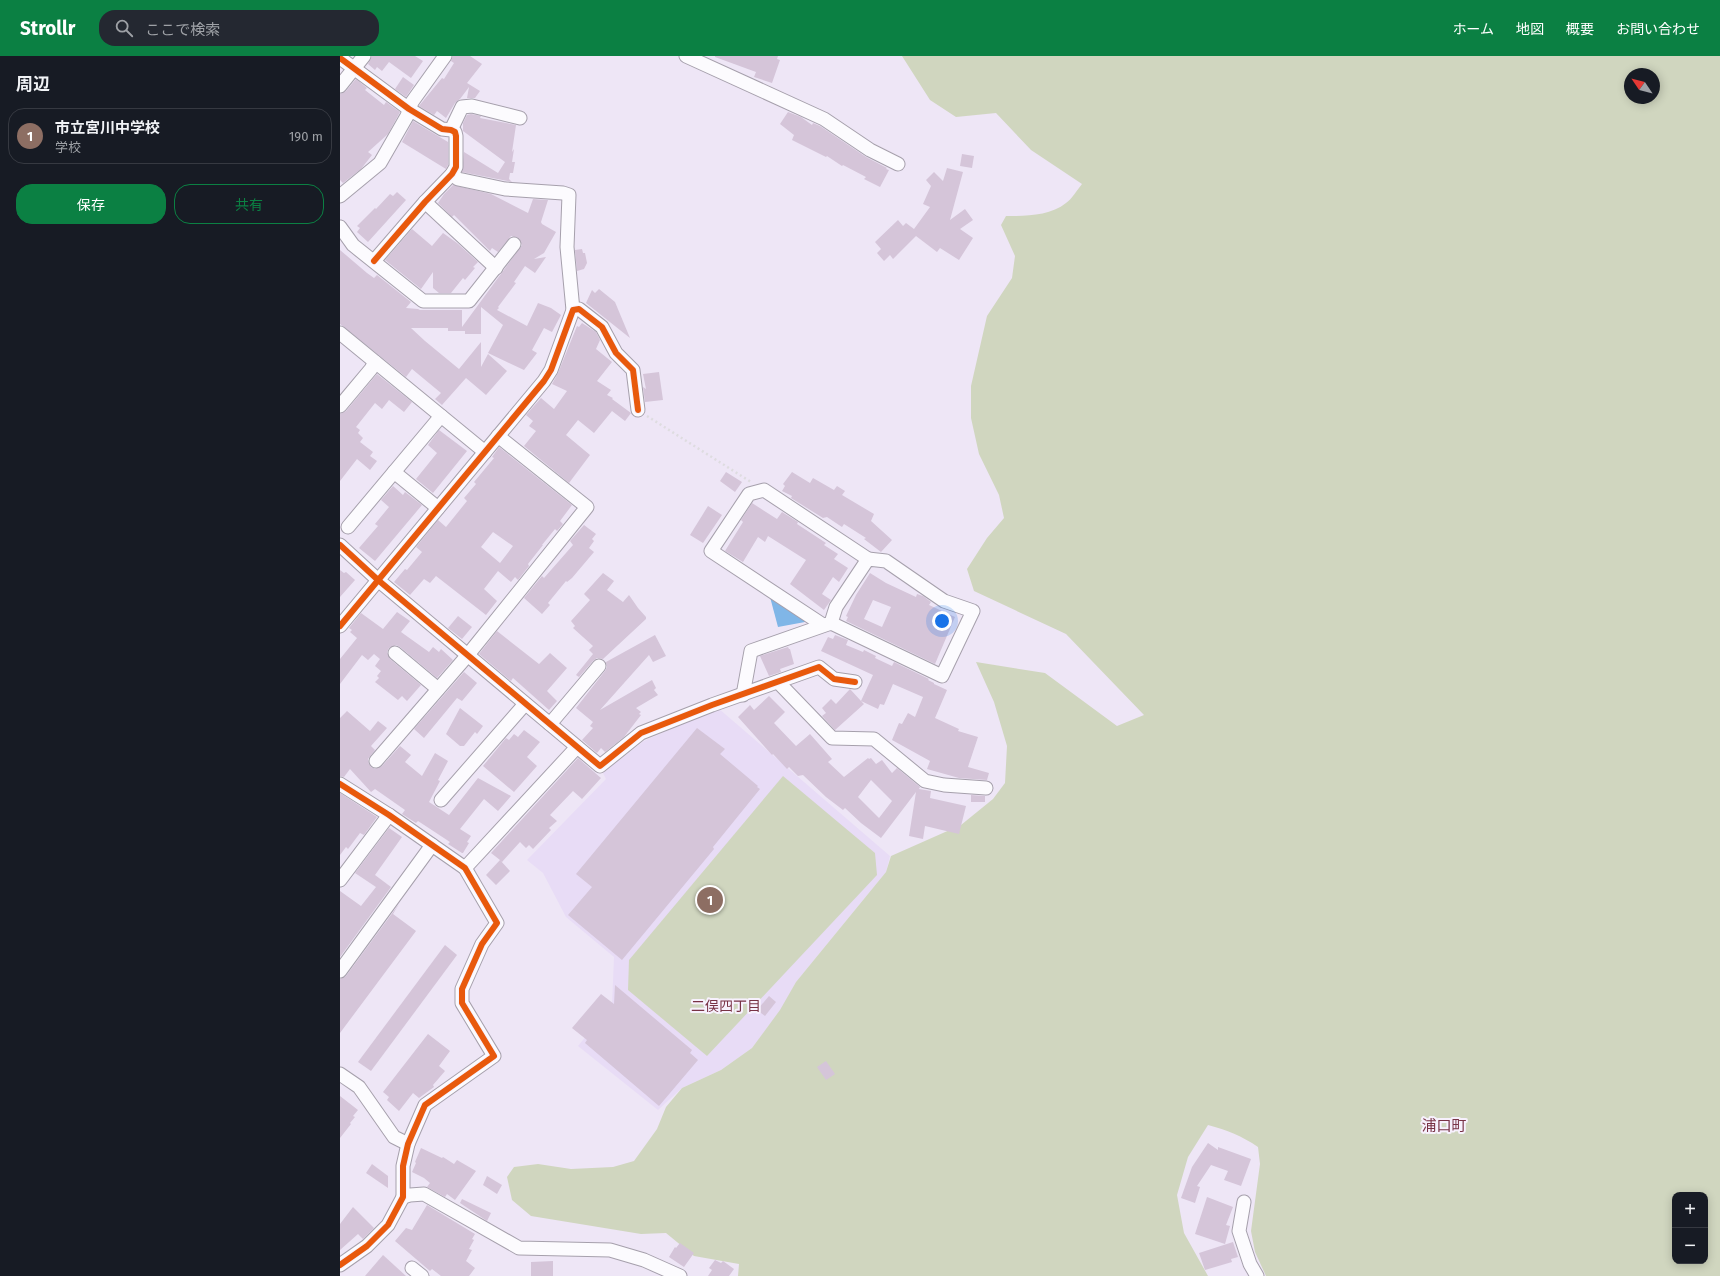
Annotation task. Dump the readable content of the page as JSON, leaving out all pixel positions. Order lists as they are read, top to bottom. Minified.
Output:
{"districts":["二俣四丁目","浦口町"],"north":"top left","page":{"header":"Strollr","search":"ここで検索","nav":["ホーム","地図","概要","お問い合わせ"],"heading":"周辺","list":[{"mark":"1","name":"市立宮川中学校","note":"学校","value":"190 m"}],"buttons":["保存","共有"],"pins":"1","map_buttons":["+","−"]}}
